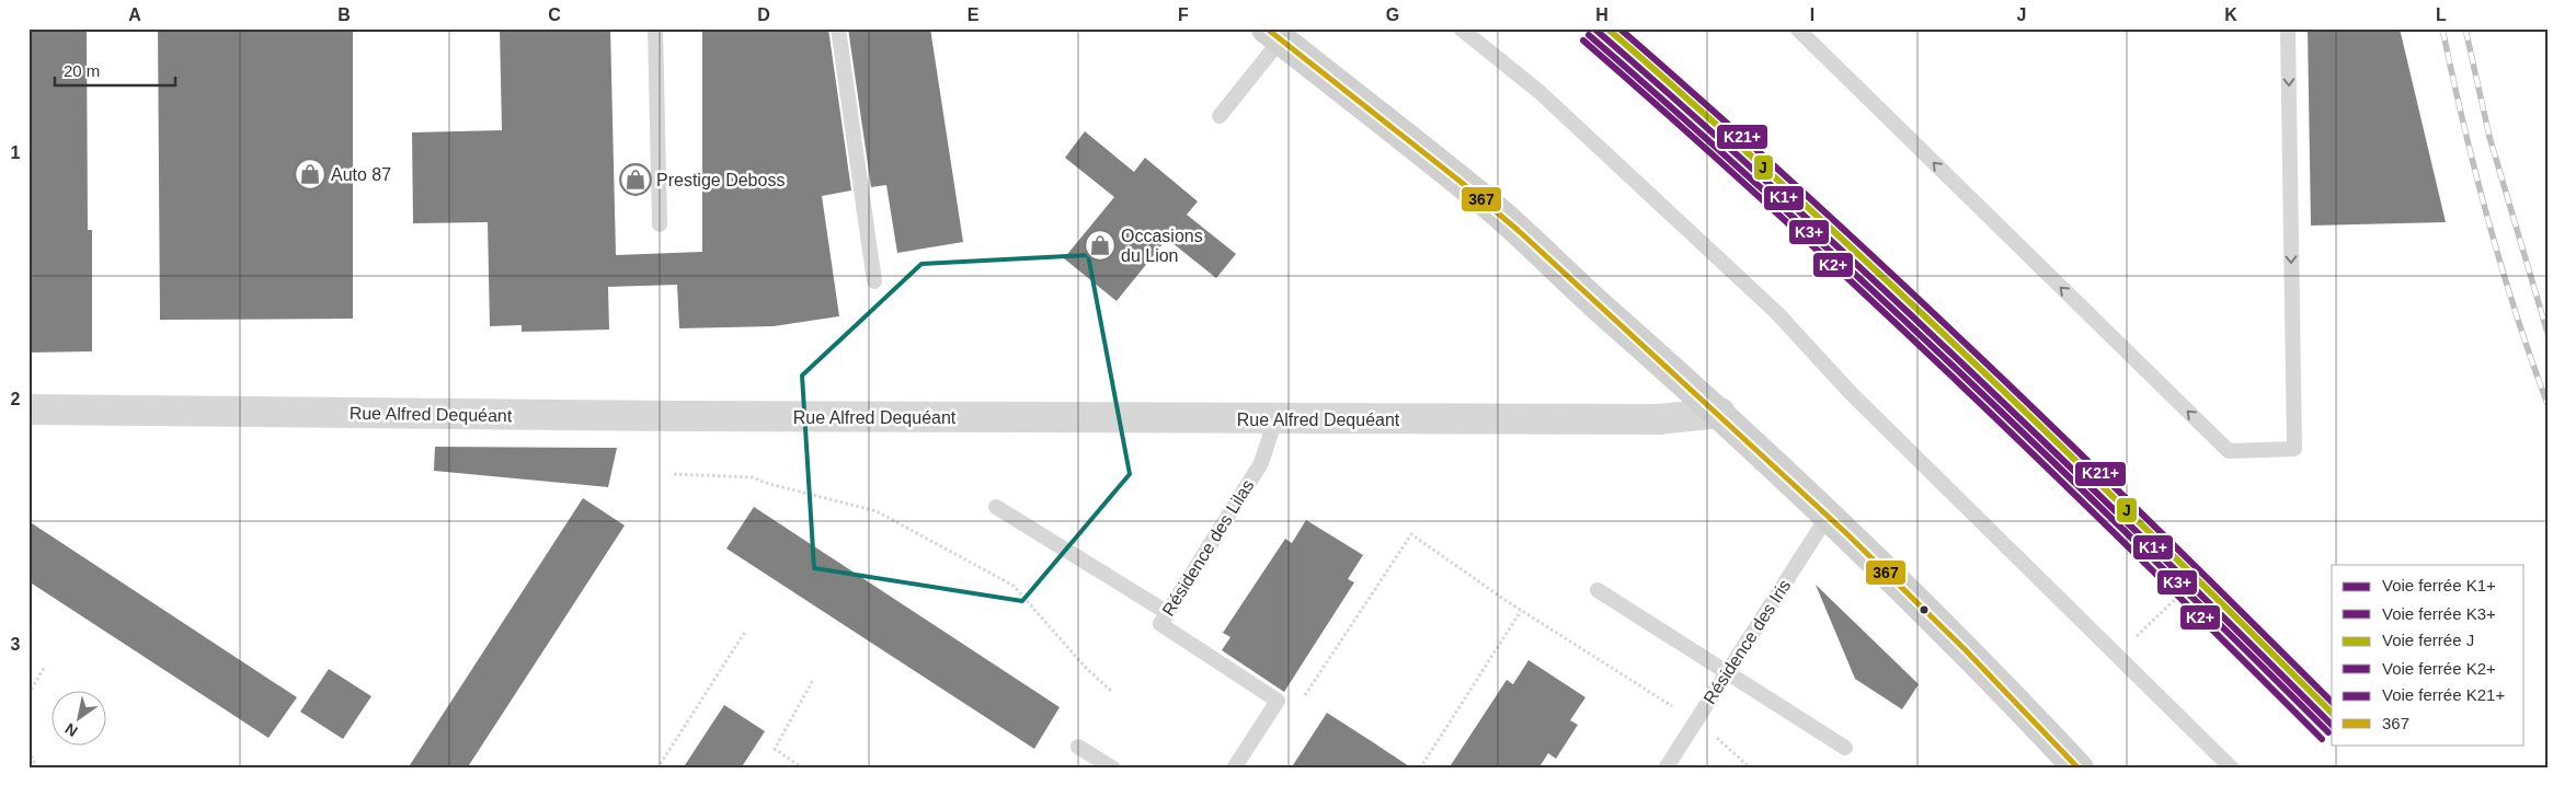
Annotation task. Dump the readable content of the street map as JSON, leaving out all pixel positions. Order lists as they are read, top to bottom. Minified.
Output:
{"streets":{"street":["Rue Alfred Dequéant"],"lane":["Résidence des Lilas","Résidence des Iris"]},"crossings":[["Rue Alfred Dequéant","Résidence des Lilas"]],"places":{"shop":["Auto 87","Prestige Deboss","Occasions du Lion"]},"lines":["rail line K1+","rail line J","rail line K21+","transit line 367","rail line K3+","rail line K2+"],"legend":["Voie ferrée K1+","Voie ferrée K3+","Voie ferrée J","Voie ferrée K2+","Voie ferrée K21+","367"],"scale_bar":"20 m","north":"bottom left","grid":{"columns":["A","B","C","D","E","F","G","H","I","J","K","L"],"rows":["1","2","3"]}}
